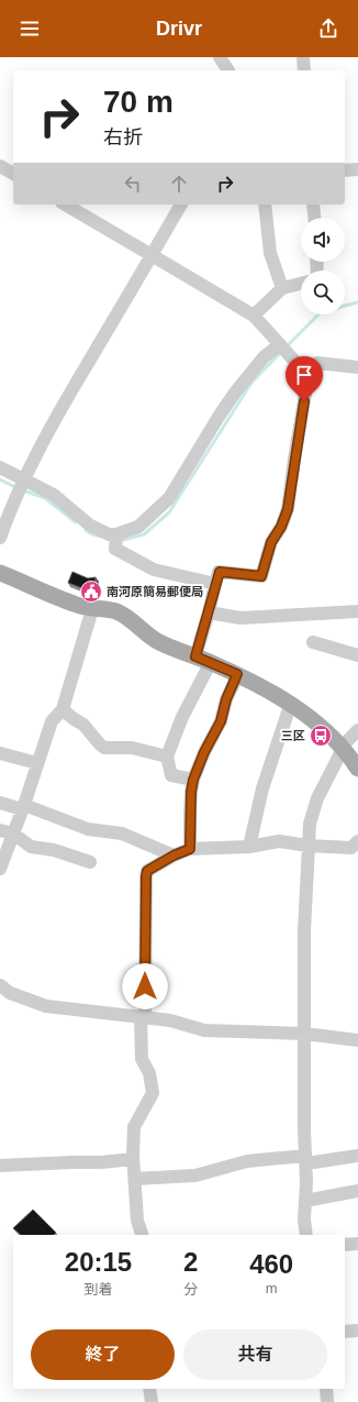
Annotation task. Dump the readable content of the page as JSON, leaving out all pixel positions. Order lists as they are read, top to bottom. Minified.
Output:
{"places":{"public building":["南河原簡易郵便局"],"bus stop":["三区"]},"page":{"header":"Drivr","turn":["70 m","右折"],"eta":["20:15","到着","2","分","460","m"],"buttons":["終了","共有"]}}
